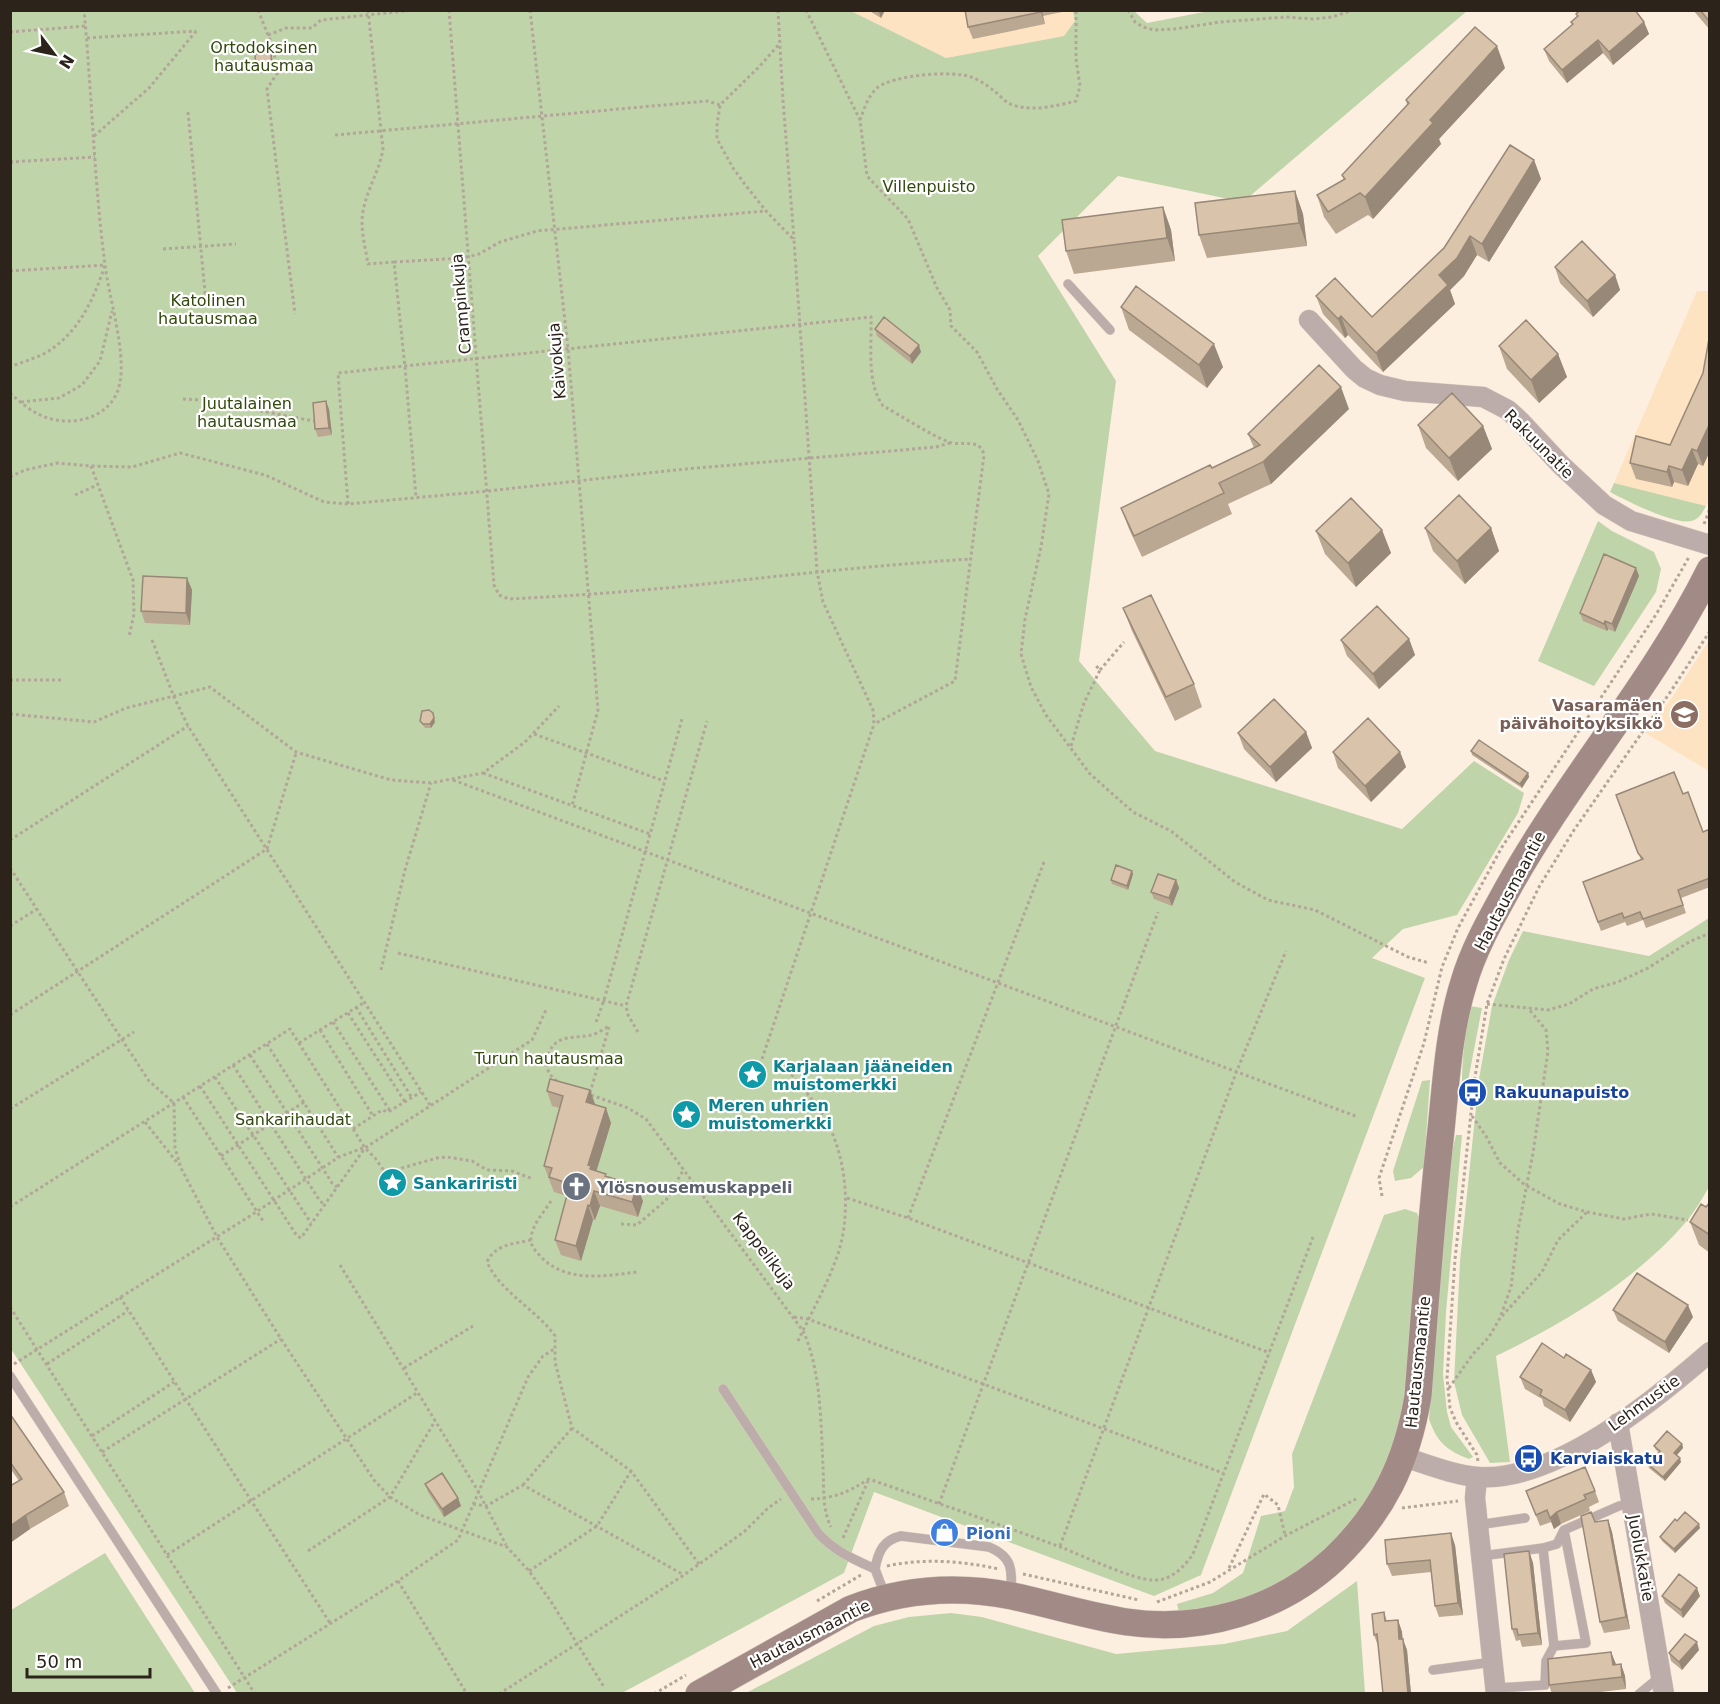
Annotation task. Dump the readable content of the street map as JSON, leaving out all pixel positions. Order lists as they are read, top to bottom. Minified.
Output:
{"streets":{"street":["Rakuunatie","Hautausmaantie","Lehmustie","Juolukkatie"],"path":["Crampinkuja","Kaivokuja","Kappelikuja"]},"crossings":[["Crampinkuja","Kaivokuja"],["Hautausmaantie","Lehmustie"],["Lehmustie","Juolukkatie"]],"parks":["Ortodoksinen hautausmaa","Villenpuisto","Katolinen hautausmaa","Juutalainen hautausmaa","Turun hautausmaa","Sankarihaudat"],"places":{"school or university":["Vasaramäen päivähoitoyksikkö"],"place":["Karjalaan jääneiden muistomerkki","Meren uhrien muistomerkki","Sankariristi"],"bus stop":["Rakuunapuisto","Karviaiskatu"],"church":["Ylösnousemuskappeli"],"shop":["Pioni"]},"scale_bar":"50 m","north":"bottom right"}
